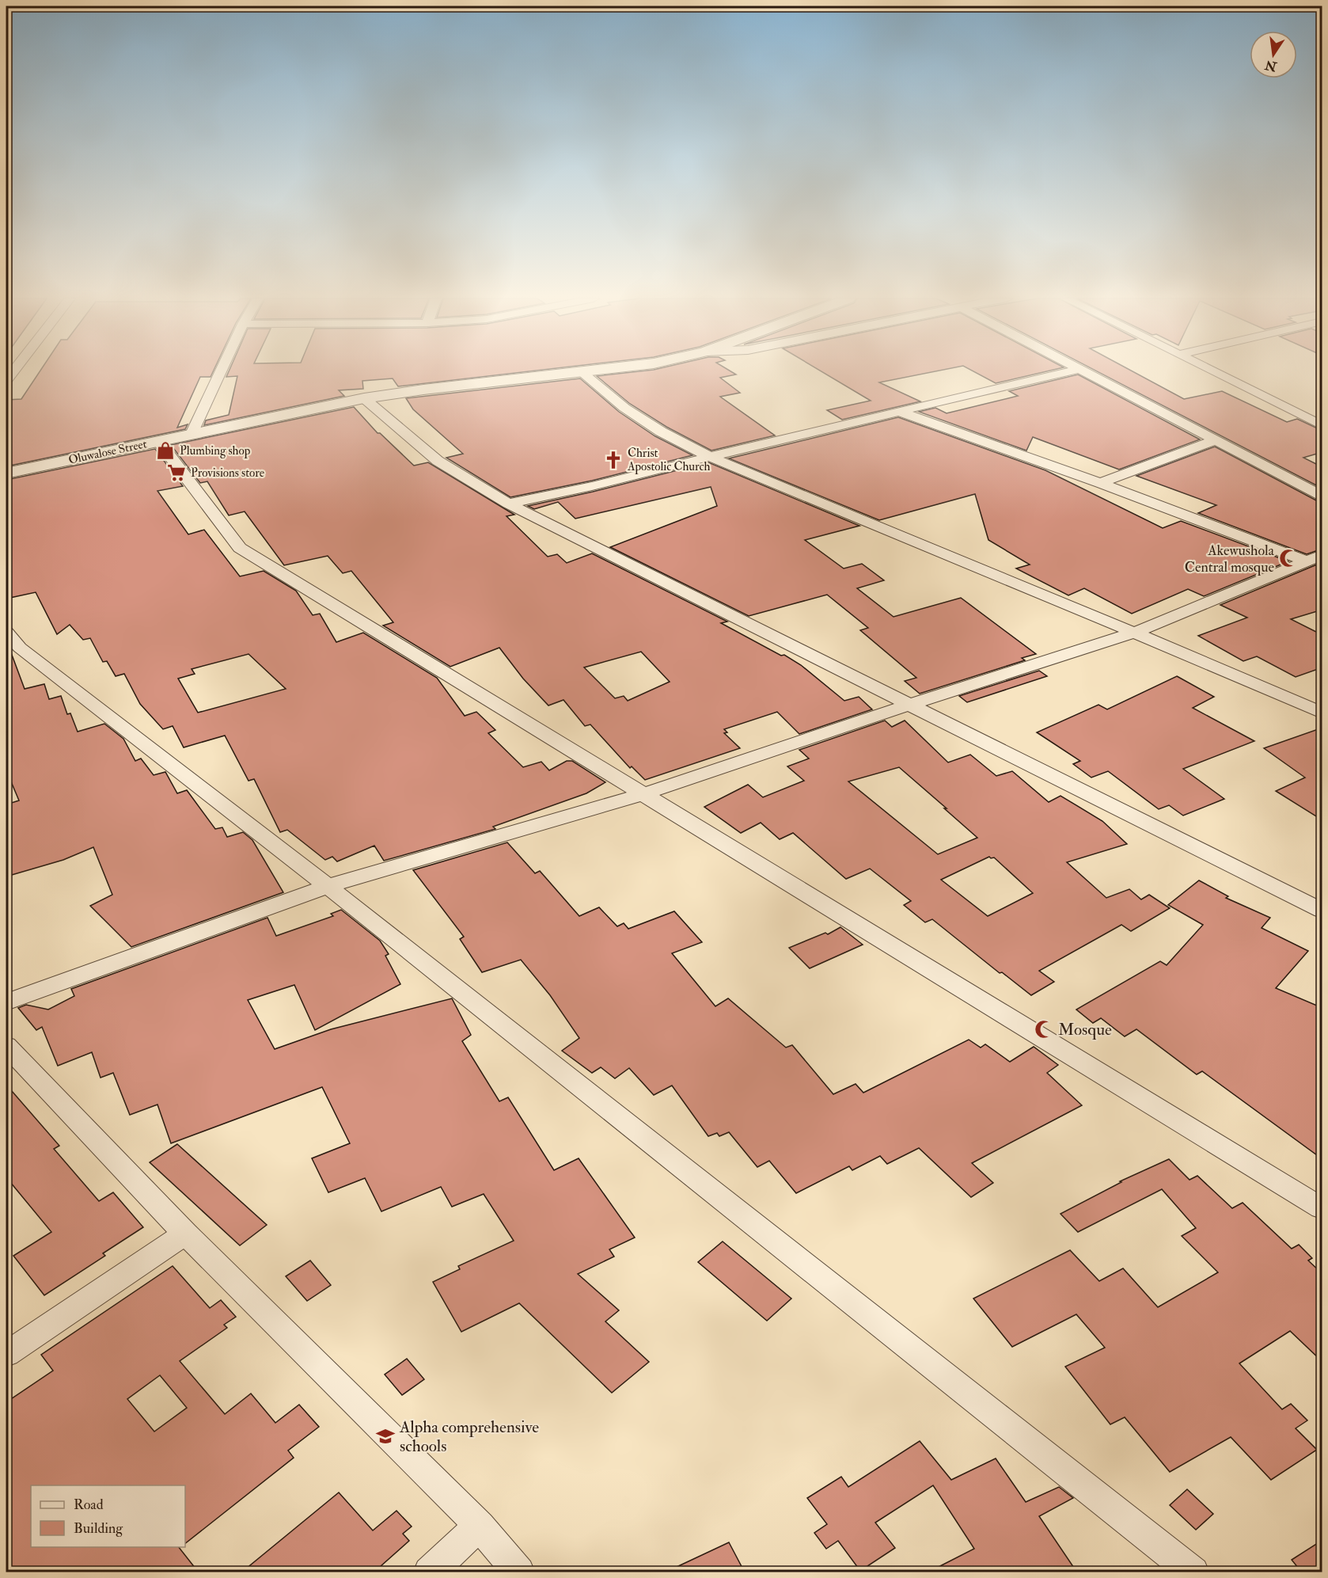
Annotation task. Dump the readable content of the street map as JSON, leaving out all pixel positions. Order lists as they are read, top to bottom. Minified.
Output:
{"streets":{"street":["Oluwalose Street"]},"places":{"shop":["Plumbing shop"],"church":["Christ Apostolic Church"],"supermarket":["Provisions store"],"mosque":["Akewushola Central mosque","Mosque"],"school or university":["Alpha comprehensive schools"]},"legend":["Road","Building"],"north":"bottom"}
